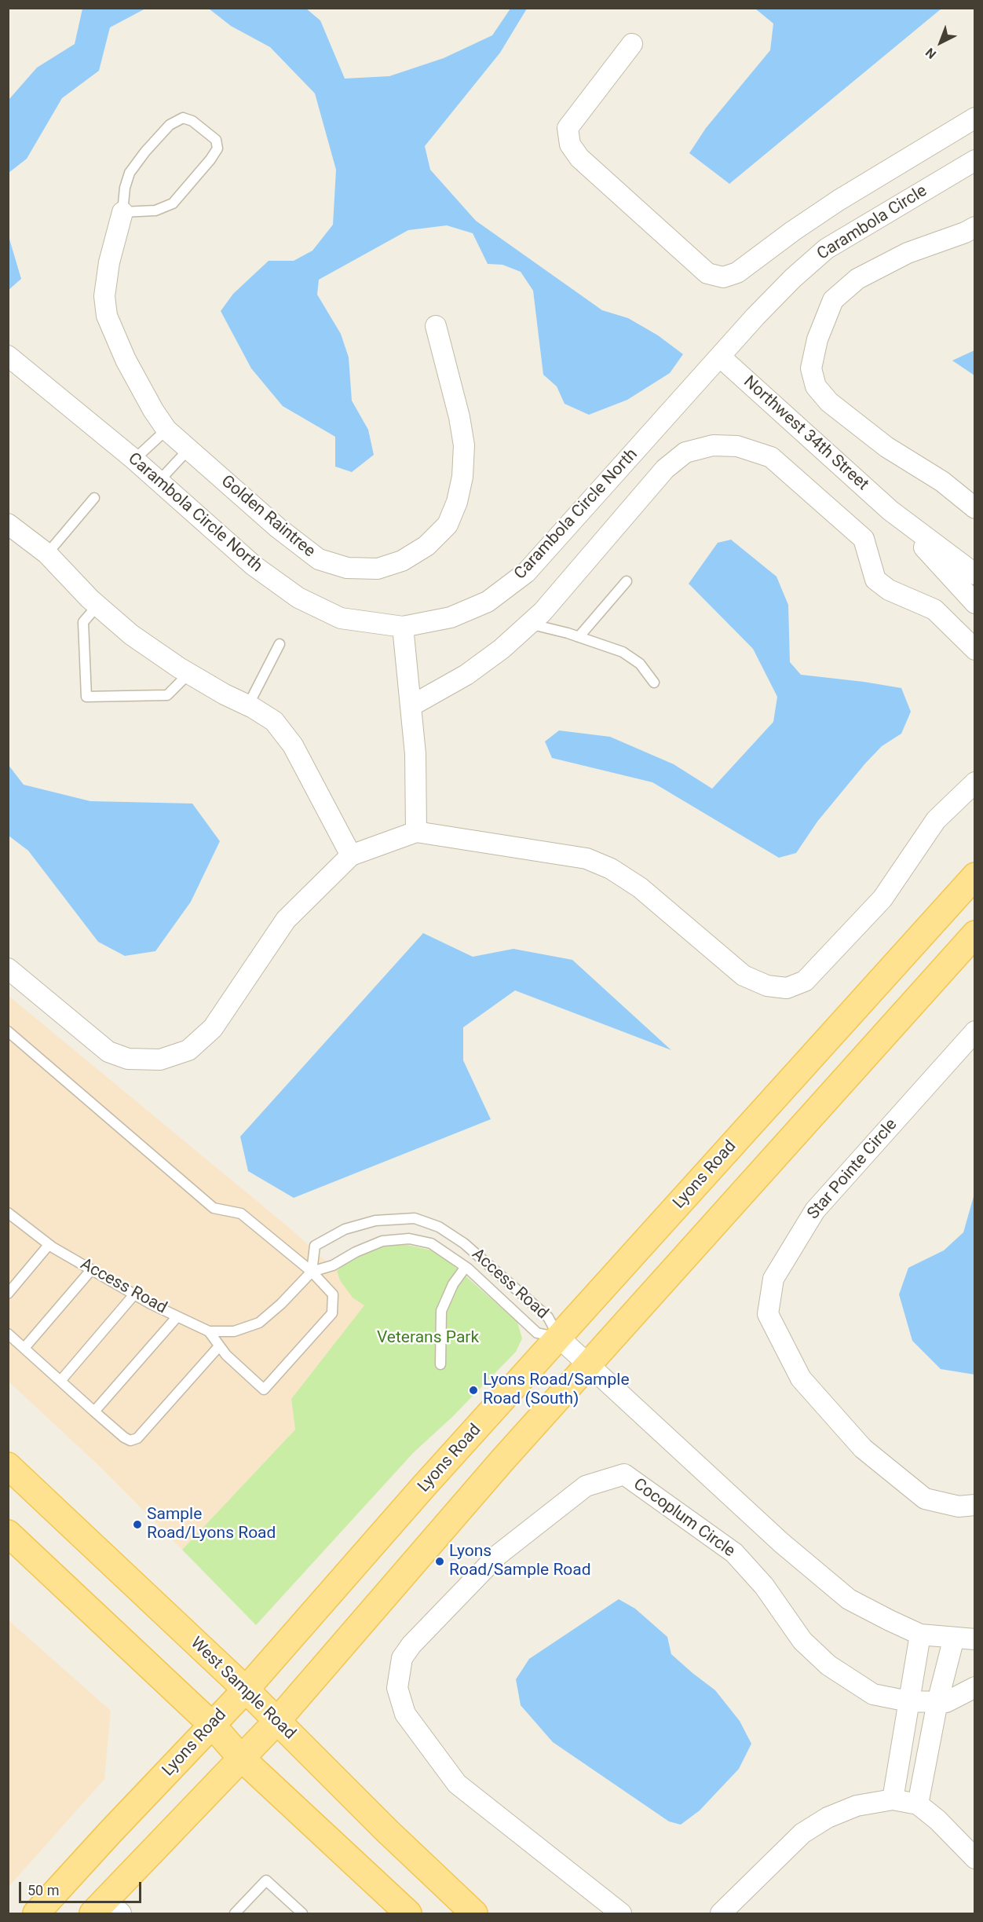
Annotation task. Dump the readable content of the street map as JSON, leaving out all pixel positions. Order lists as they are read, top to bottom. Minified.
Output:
{"streets":{"main road":["Lyons Road","West Sample Road"],"street":["Carambola Circle","Northwest 34th Street","Carambola Circle North","Golden Raintree","Star Pointe Circle","Cocoplum Circle"],"lane":["Access Road"]},"crossings":[["Carambola Circle","Northwest 34th Street"],["Carambola Circle","Carambola Circle North"],["Northwest 34th Street","Carambola Circle North"],["Lyons Road","Access Road"],["Lyons Road","West Sample Road"]],"parks":["Veterans Park"],"places":["Lyons Road/Sample Road (South)","Sample Road/Lyons Road","Lyons Road/Sample Road"],"scale_bar":"50 m","north":"bottom left"}
